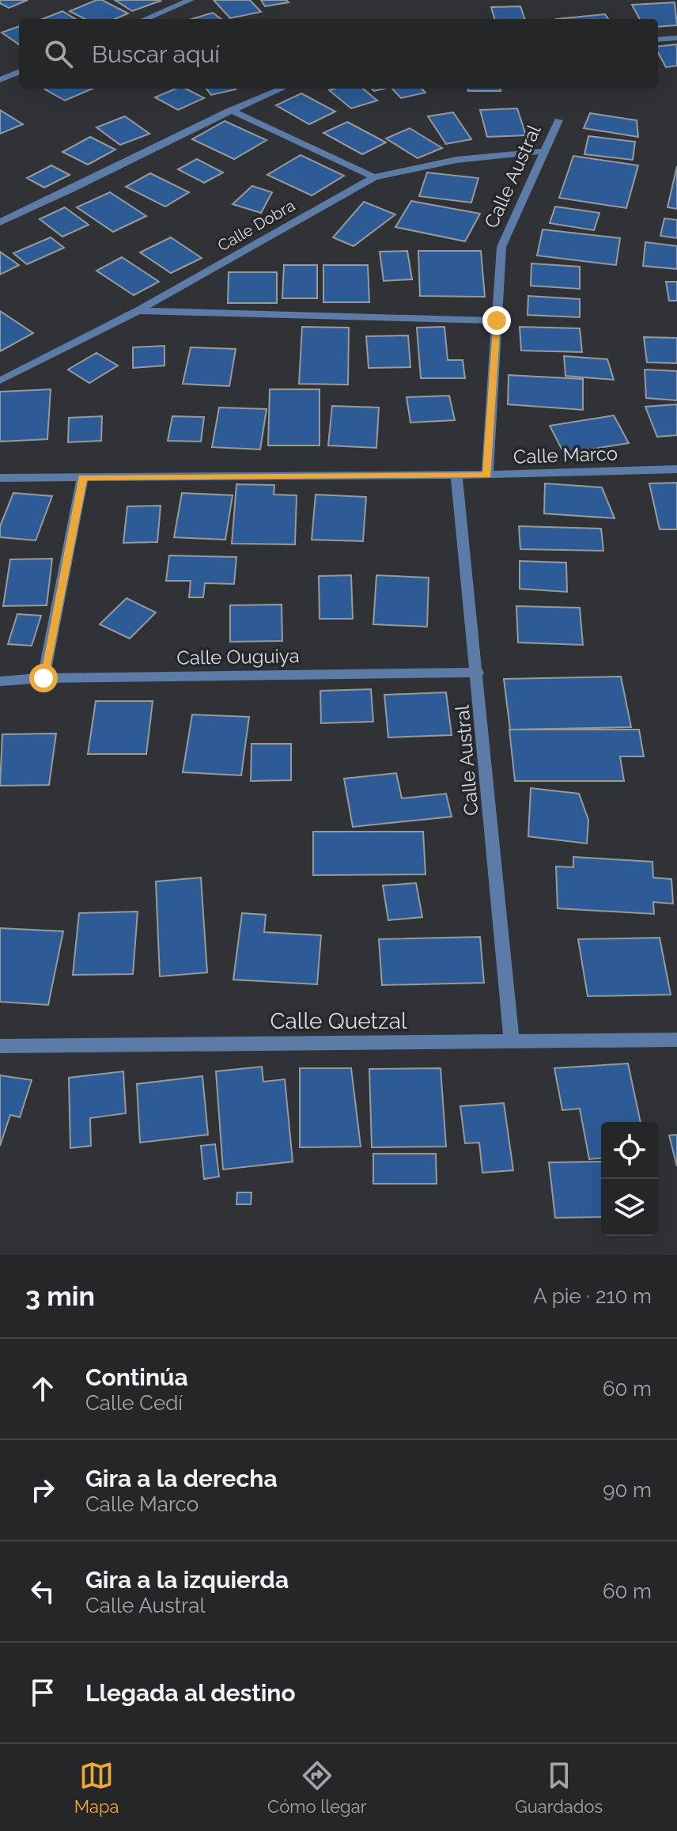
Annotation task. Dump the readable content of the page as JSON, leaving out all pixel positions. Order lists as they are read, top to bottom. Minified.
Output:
{"streets":{"street":["Calle Austral","Calle Dobra","Calle Marco","Calle Ouguiya","Calle Quetzal"]},"crossings":[["Calle Austral","Calle Dobra"],["Calle Austral","Calle Marco"],["Calle Austral","Calle Ouguiya"],["Calle Austral","Calle Quetzal"]],"page":{"search":"Buscar aquí","heading":["3 min","A pie · 210 m"],"list":[["Continúa","Calle Cedí","60 m"],["Gira a la derecha","Calle Marco","90 m"],["Gira a la izquierda","Calle Austral","60 m"],"Llegada al destino"],"nav":["Mapa","Cómo llegar","Guardados"]}}
